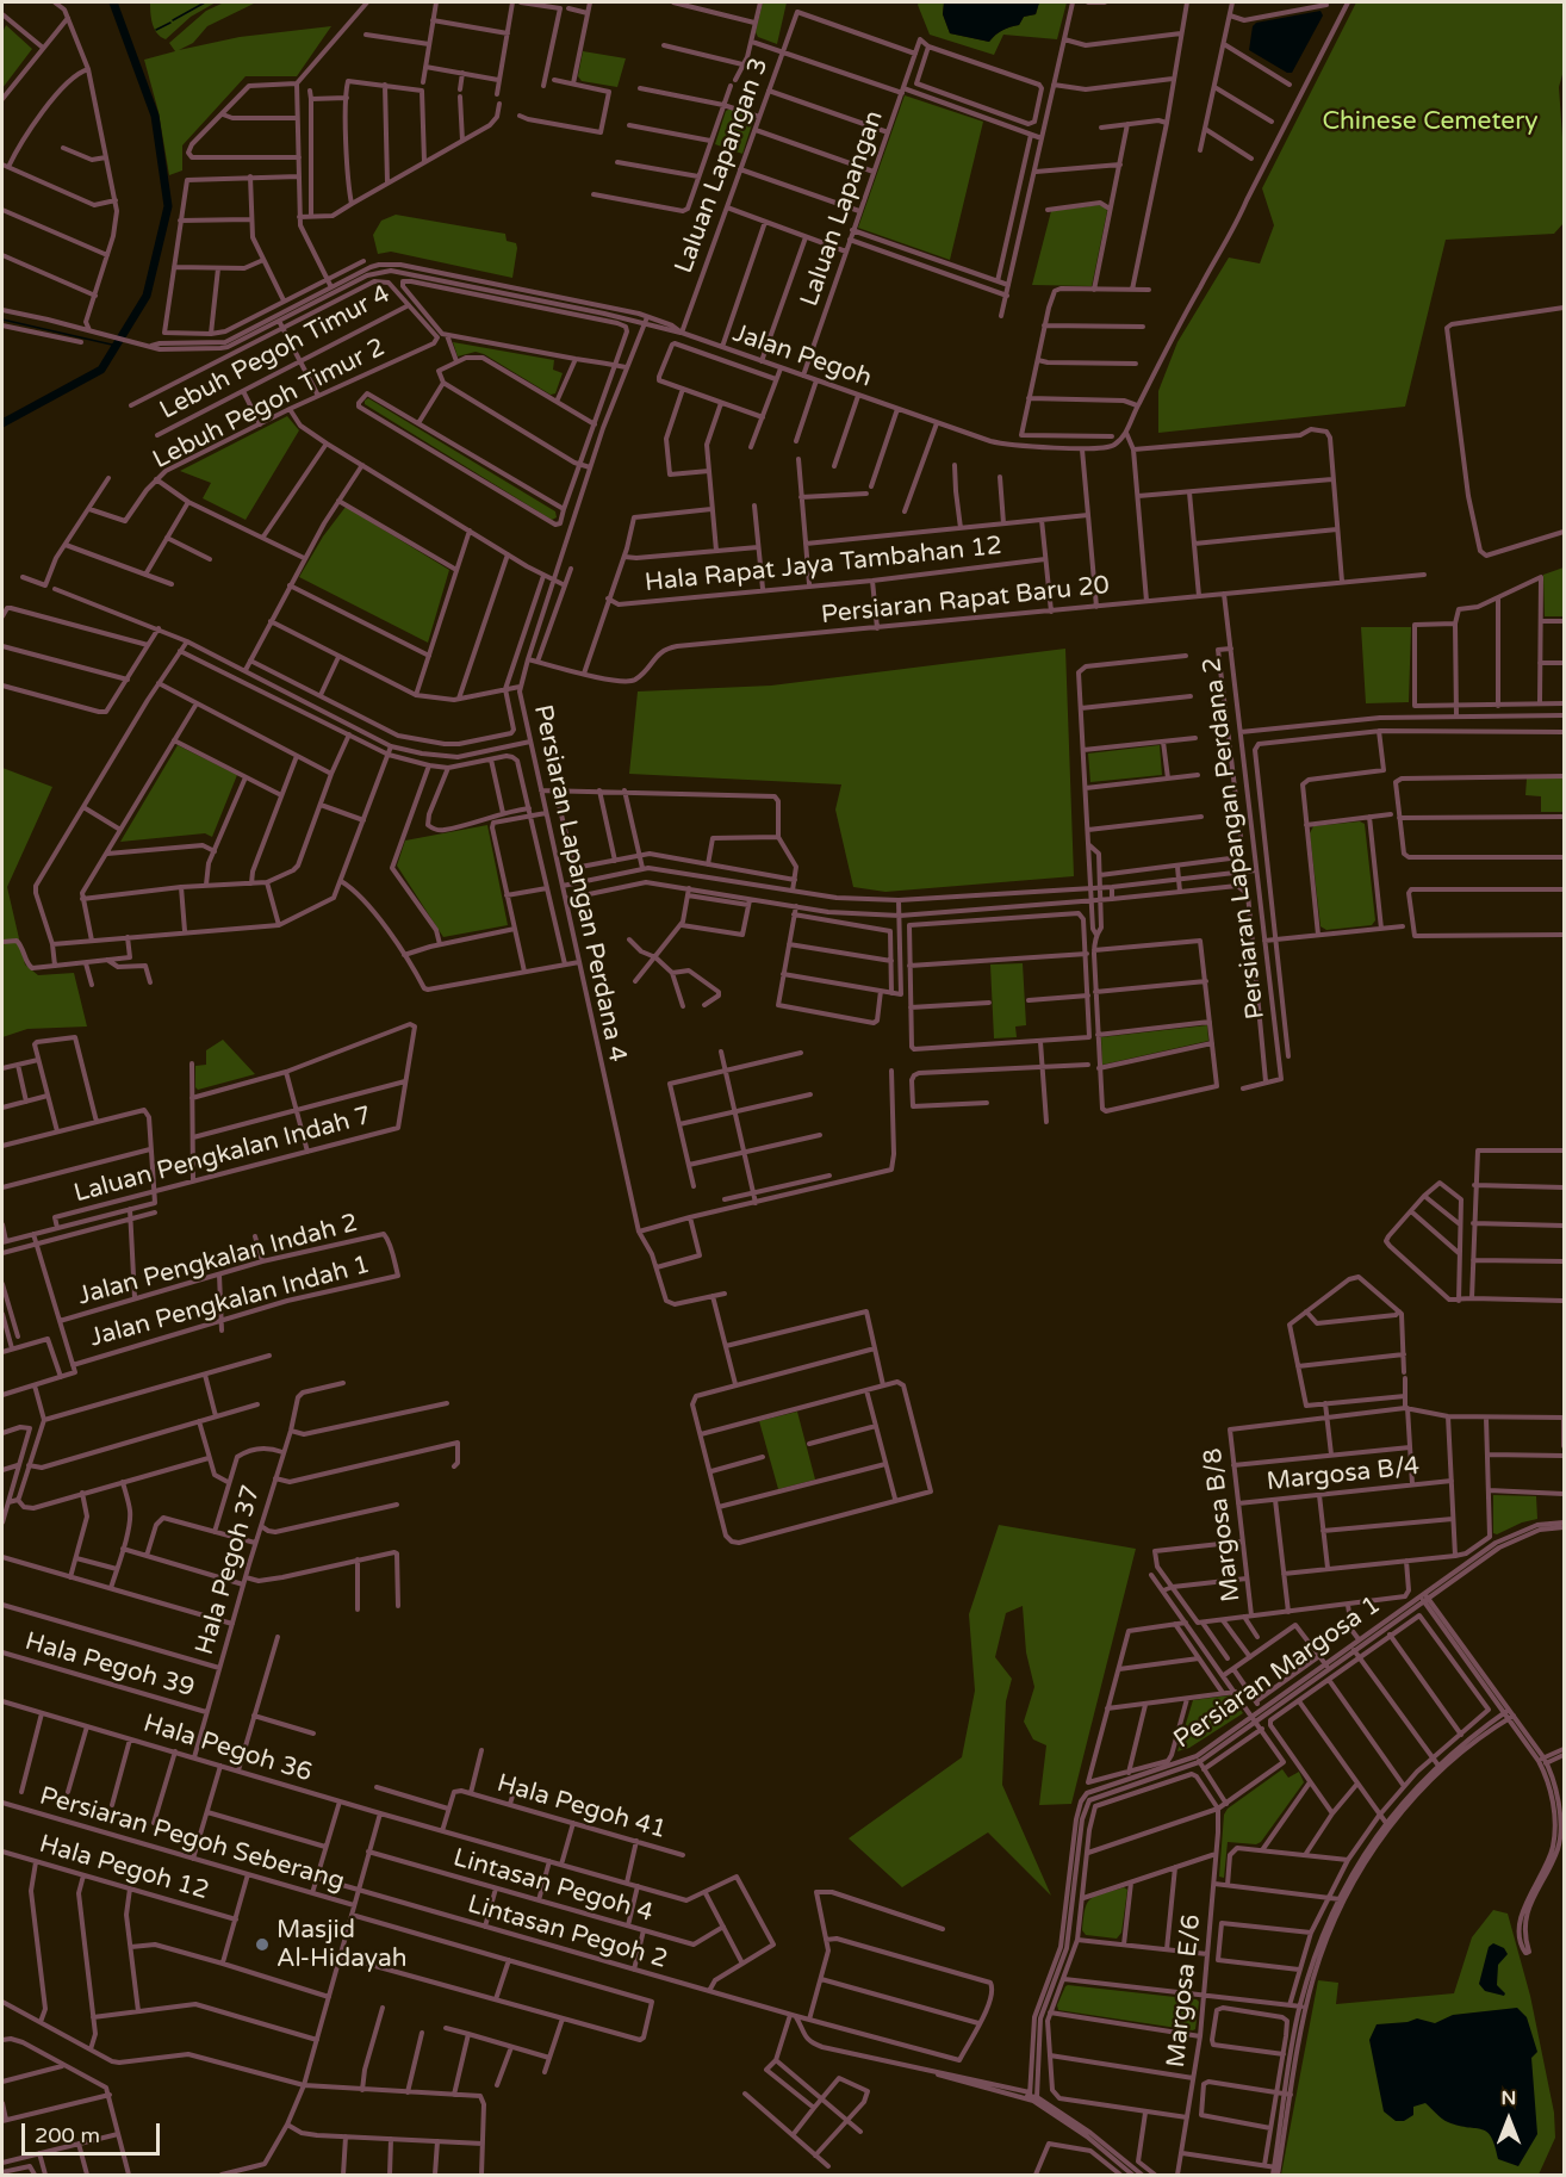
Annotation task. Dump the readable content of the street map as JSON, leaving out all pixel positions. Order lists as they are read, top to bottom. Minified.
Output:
{"streets":{"street":["Laluan Lapangan 3","Laluan Lapangan","Lebuh Pegoh Timur 4","Jalan Pegoh","Lebuh Pegoh Timur 2","Hala Rapat Jaya Tambahan 12","Persiaran Rapat Baru 20","Persiaran Lapangan Perdana 2","Persiaran Lapangan Perdana 4","Laluan Pengkalan Indah 7","Jalan Pengkalan Indah 2","Jalan Pengkalan Indah 1","Margosa B/4","Margosa B/8","Hala Pegoh 37","Hala Pegoh 39","Persiaran Margosa 1","Hala Pegoh 36","Hala Pegoh 41","Persiaran Pegoh Seberang","Hala Pegoh 12","Lintasan Pegoh 4","Lintasan Pegoh 2","Margosa E/6"]},"crossings":[["Laluan Lapangan 3","Laluan Lapangan"],["Laluan Lapangan 3","Jalan Pegoh"],["Laluan Lapangan","Jalan Pegoh"],["Lebuh Pegoh Timur 4","Lebuh Pegoh Timur 2"],["Jalan Pegoh","Persiaran Lapangan Perdana 4"],["Persiaran Rapat Baru 20","Persiaran Lapangan Perdana 2"],["Persiaran Rapat Baru 20","Persiaran Lapangan Perdana 4"],["Jalan Pengkalan Indah 2","Jalan Pengkalan Indah 1"],["Margosa B/4","Margosa B/8"],["Hala Pegoh 37","Hala Pegoh 39"],["Hala Pegoh 37","Hala Pegoh 36"]],"parks":["Chinese Cemetery"],"places":["Masjid Al-Hidayah"],"scale_bar":"200 m","north":"top"}
